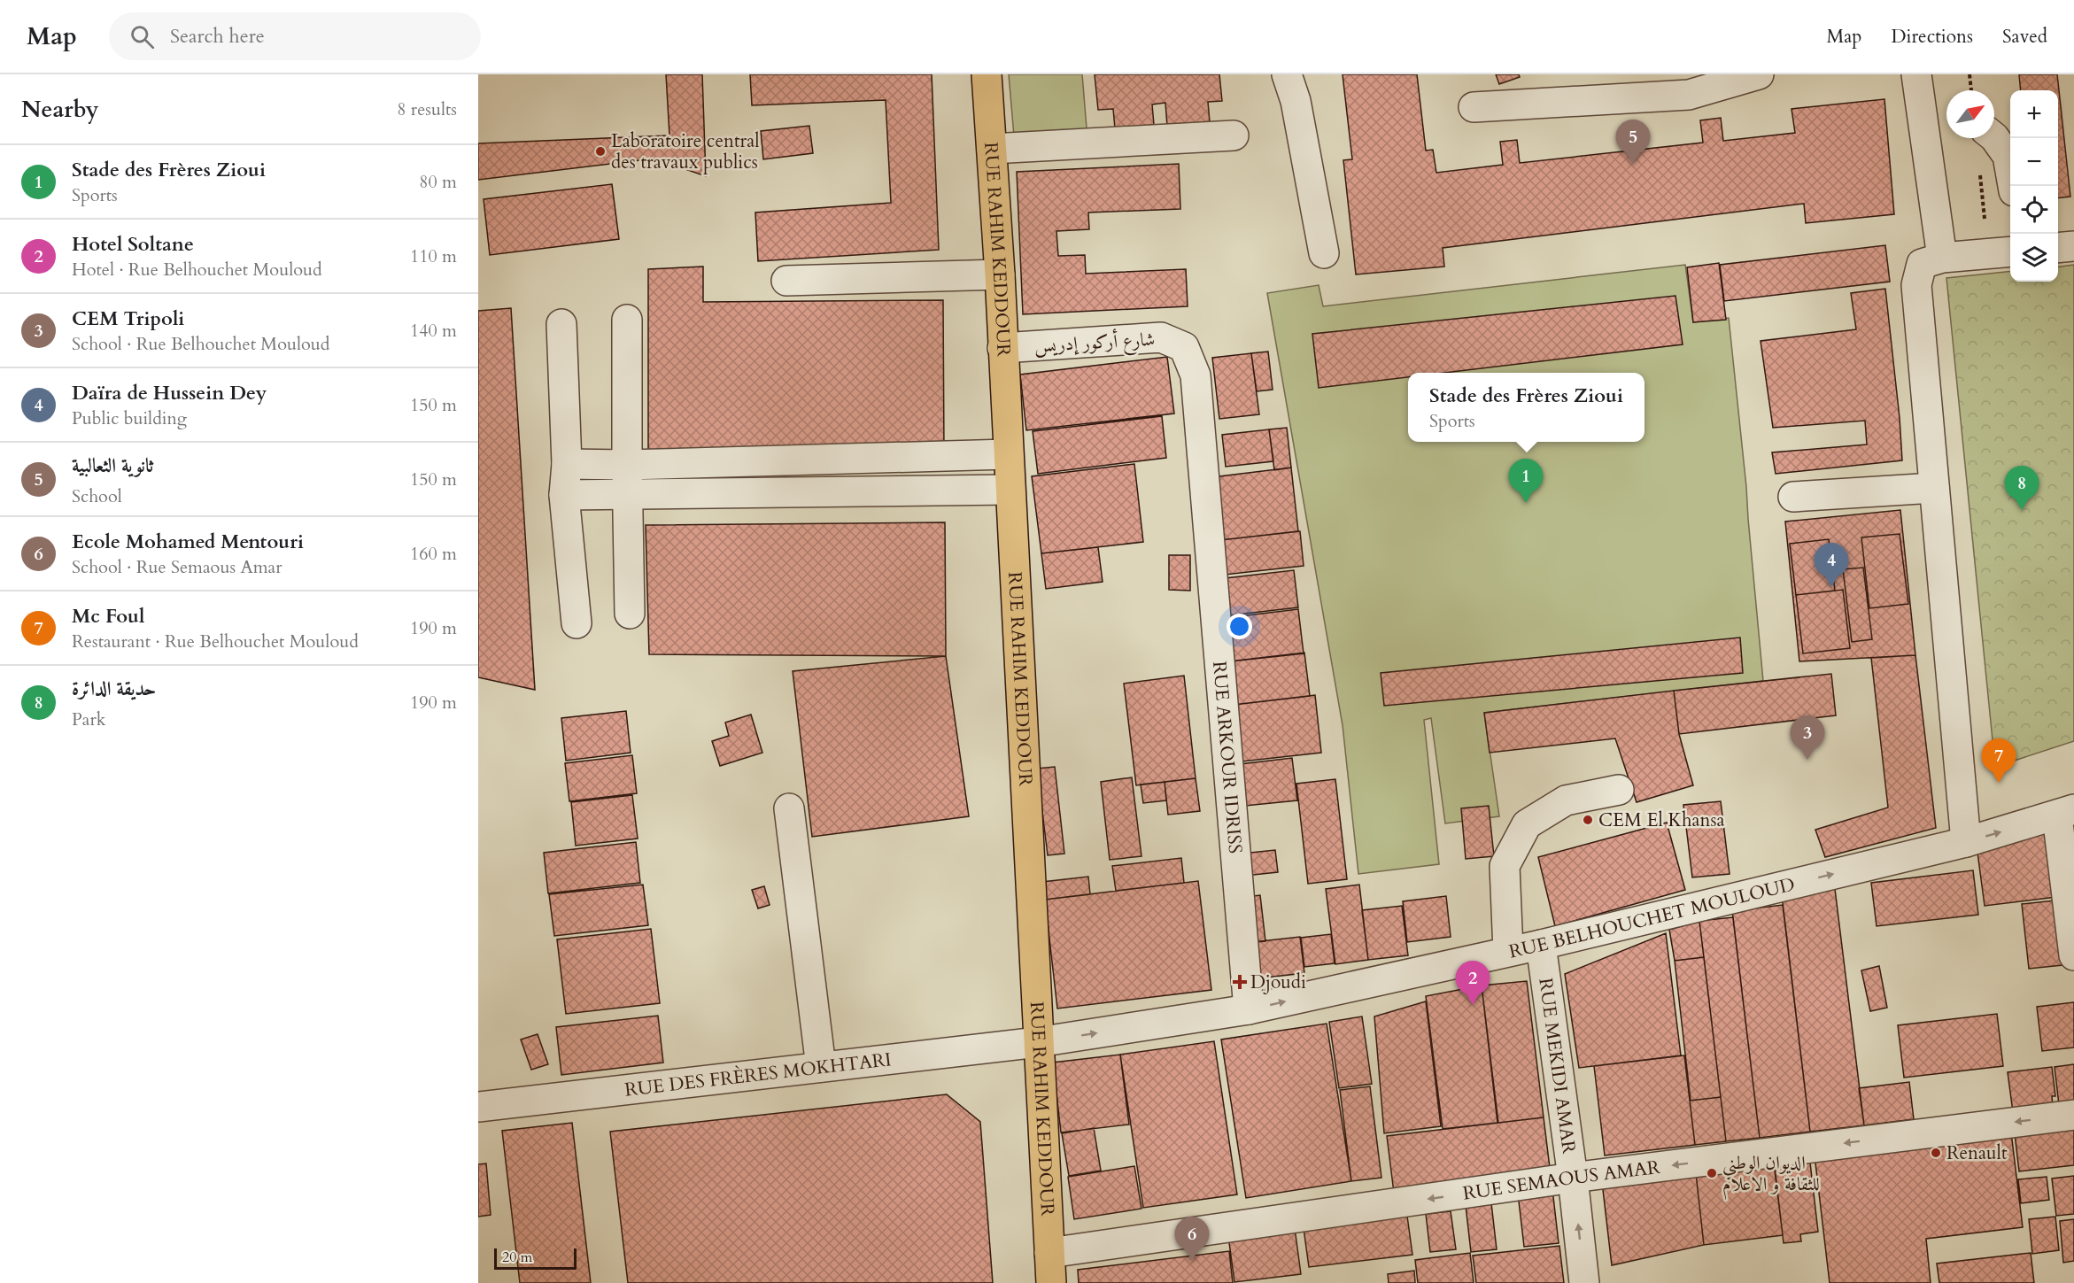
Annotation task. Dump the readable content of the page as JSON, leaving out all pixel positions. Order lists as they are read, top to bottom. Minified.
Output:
{"streets":{"main road":["RUE RAHIM KEDDOUR"],"street":["شارع أركور إدريس","RUE ARKOUR IDRISS","RUE BELHOUCHET MOULOUD","RUE MEKIDI AMAR","RUE DES FRÈRES MOKHTARI","RUE SEMAOUS AMAR"]},"crossings":[["RUE RAHIM KEDDOUR","شارع أركور إدريس"],["RUE RAHIM KEDDOUR","RUE BELHOUCHET MOULOUD"],["RUE RAHIM KEDDOUR","RUE DES FRÈRES MOKHTARI"],["RUE RAHIM KEDDOUR","RUE SEMAOUS AMAR"],["شارع أركور إدريس","RUE ARKOUR IDRISS"],["RUE ARKOUR IDRISS","RUE BELHOUCHET MOULOUD"],["RUE BELHOUCHET MOULOUD","RUE MEKIDI AMAR"],["RUE BELHOUCHET MOULOUD","RUE DES FRÈRES MOKHTARI"],["RUE MEKIDI AMAR","RUE SEMAOUS AMAR"]],"one_way":["RUE BELHOUCHET MOULOUD","RUE SEMAOUS AMAR"],"places":{"other":["Laboratoire central des travaux publics","CEM El Khansa","Renault","الديوان الوطني للثقافة و الاعلام"],"health":["Djoudi"]},"scale_bar":"20 m","north":"top right","page":{"header":"Map","search":"Search here","nav":["Map","Directions","Saved"],"heading":["Nearby","8 results"],"map_buttons":["+","−"],"pins":["5","1","8","4","3","7","2","6"],"list":[{"mark":"1","name":"Stade des Frères Zioui","note":"Sports","value":"80 m"},{"mark":"2","name":"Hotel Soltane","note":"Hotel · Rue Belhouchet Mouloud","value":"110 m"},{"mark":"3","name":"CEM Tripoli","note":"School · Rue Belhouchet Mouloud","value":"140 m"},{"mark":"4","name":"Daïra de Hussein Dey","note":"Public building","value":"150 m"},{"mark":"5","name":"ثانوية الثعالبية","note":"School","value":"150 m"},{"mark":"6","name":"Ecole Mohamed Mentouri","note":"School · Rue Semaous Amar","value":"160 m"},{"mark":"7","name":"Mc Foul","note":"Restaurant · Rue Belhouchet Mouloud","value":"190 m"},{"mark":"8","name":"حديقة الدائرة","note":"Park","value":"190 m"}],"popup":["Stade des Frères Zioui","Sports"],"scale":"20 m"}}
